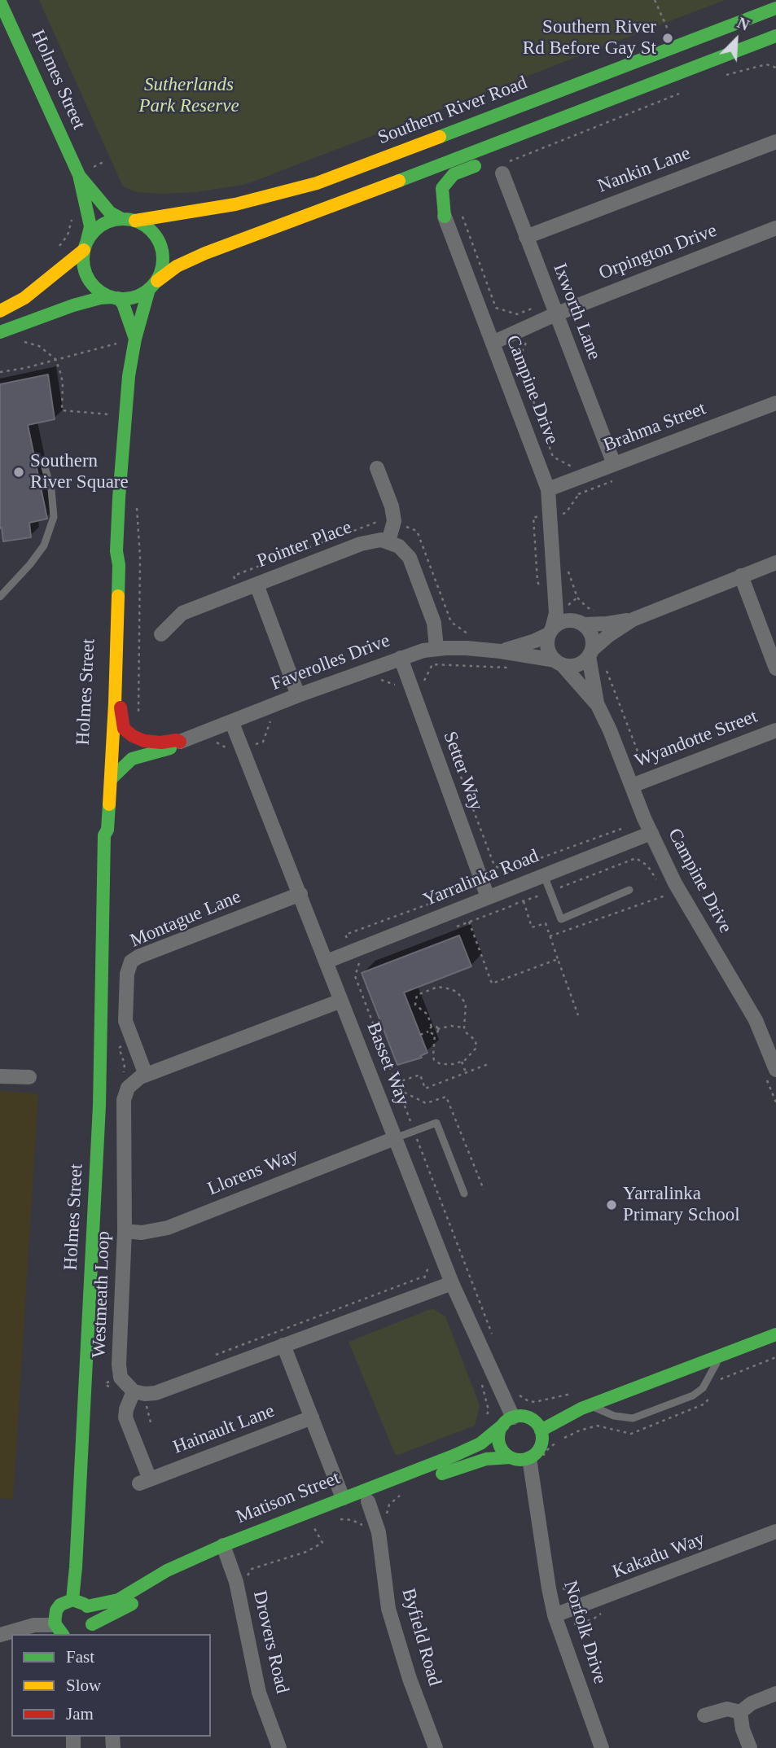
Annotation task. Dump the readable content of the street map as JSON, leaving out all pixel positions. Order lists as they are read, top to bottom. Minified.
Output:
{"streets":{"main road":["Holmes Street","Southern River Road","Matison Street"],"street":["Nankin Lane","Orpington Drive","Ixworth Lane","Campine Drive","Brahma Street","Pointer Place","Faverolles Drive","Wyandotte Street","Setter Way","Yarralinka Road","Montague Lane","Basset Way","Llorens Way","Westmeath Loop","Hainault Lane","Kakadu Way","Norfolk Drive","Byfield Road","Drovers Road"]},"crossings":[["Holmes Street","Southern River Road"],["Nankin Lane","Ixworth Lane"],["Orpington Drive","Ixworth Lane"],["Orpington Drive","Campine Drive"],["Ixworth Lane","Brahma Street"],["Campine Drive","Brahma Street"],["Campine Drive","Faverolles Drive"],["Campine Drive","Wyandotte Street"],["Campine Drive","Yarralinka Road"],["Faverolles Drive","Setter Way"],["Faverolles Drive","Basset Way"],["Setter Way","Yarralinka Road"],["Yarralinka Road","Basset Way"],["Montague Lane","Basset Way"],["Basset Way","Llorens Way"],["Basset Way","Matison Street"],["Basset Way","Norfolk Drive"],["Llorens Way","Westmeath Loop"],["Westmeath Loop","Hainault Lane"],["Matison Street","Norfolk Drive"],["Matison Street","Byfield Road"],["Matison Street","Drovers Road"],["Kakadu Way","Norfolk Drive"]],"parks":["Sutherlands Park Reserve"],"places":["Southern River Rd Before Gay St","Southern River Square","Yarralinka Primary School"],"legend":["Fast","Slow","Jam"],"north":"top right"}
